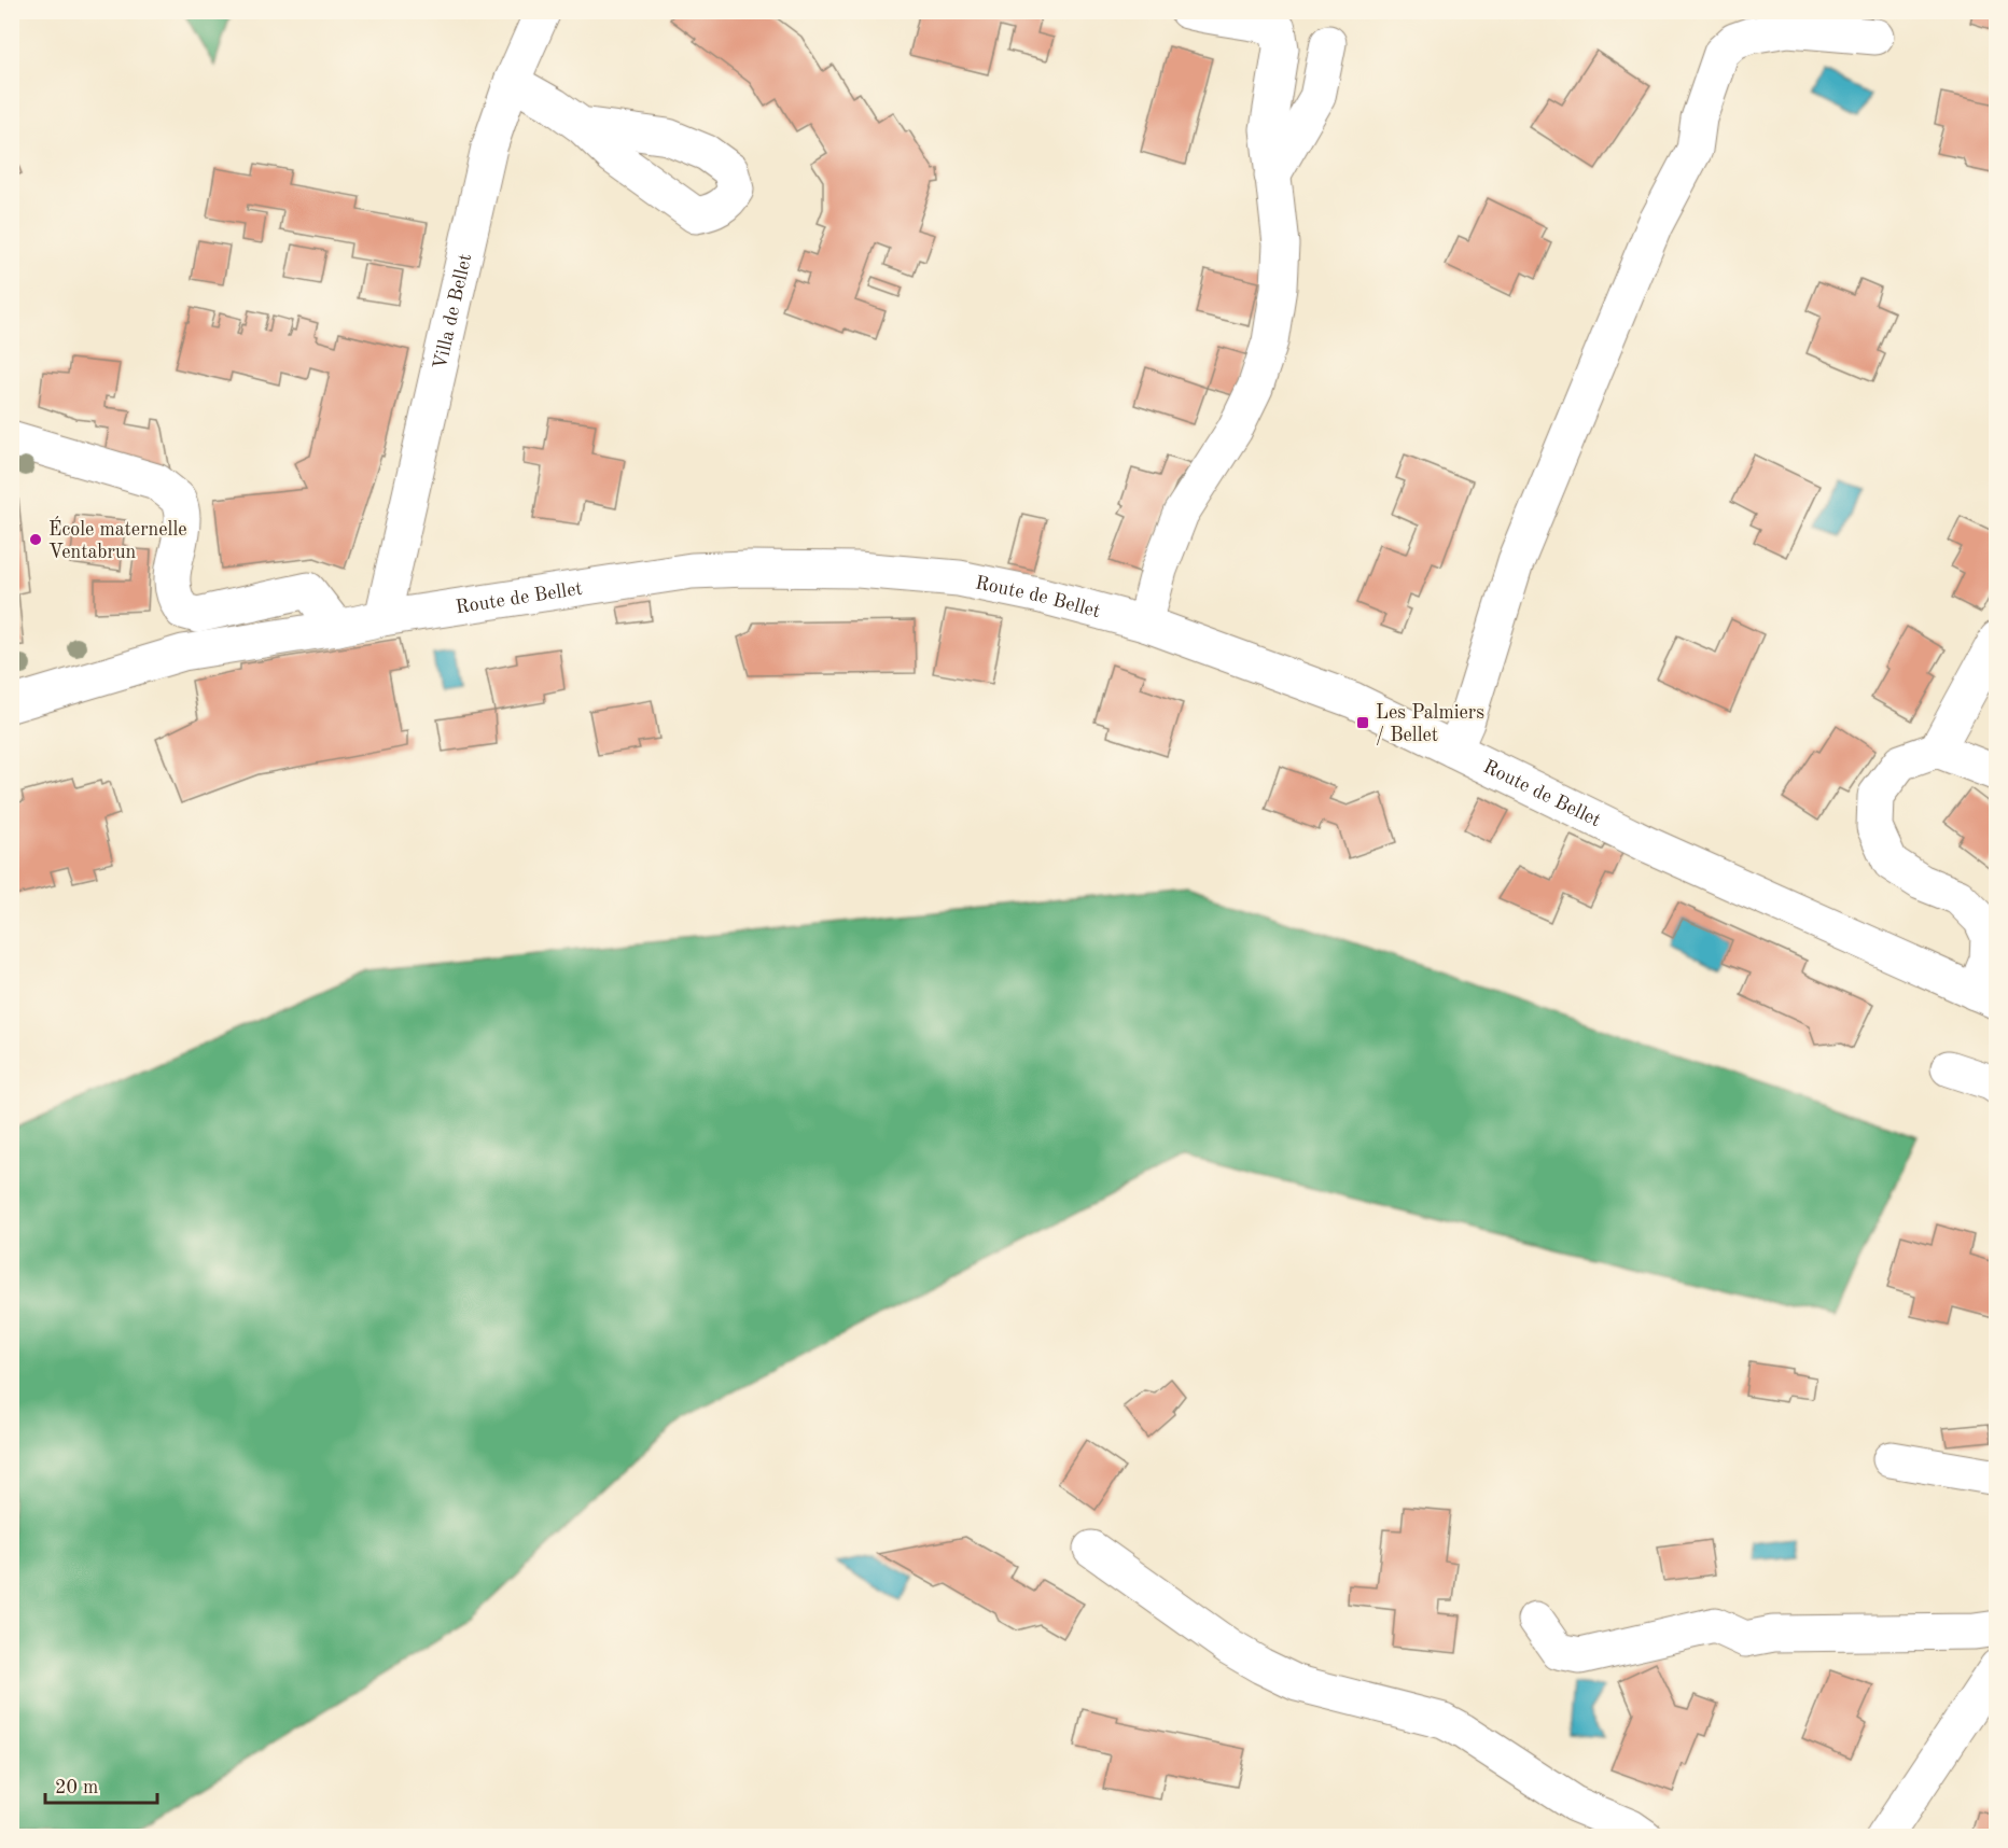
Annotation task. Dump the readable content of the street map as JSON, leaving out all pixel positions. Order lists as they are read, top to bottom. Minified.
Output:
{"streets":{"street":["Villa de Bellet","Route de Bellet"]},"crossings":[["Villa de Bellet","Route de Bellet"]],"places":{"other":["École maternelle Ventabrun"],"transit":["Les Palmiers / Bellet"]},"scale_bar":"20 m"}
